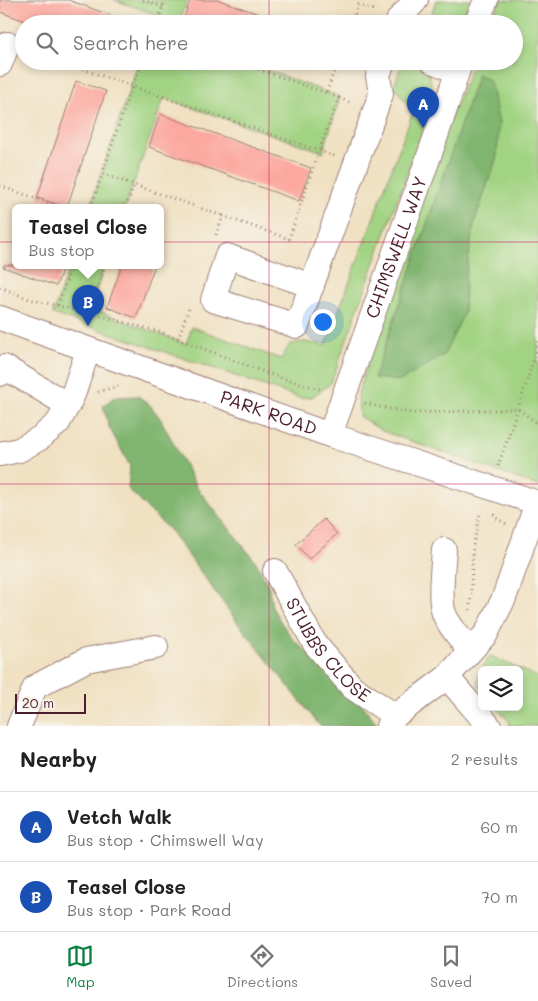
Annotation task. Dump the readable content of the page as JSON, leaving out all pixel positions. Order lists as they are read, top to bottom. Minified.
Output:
{"streets":{"street":["CHIMSWELL WAY","PARK ROAD","STUBBS CLOSE"]},"crossings":[["CHIMSWELL WAY","PARK ROAD"]],"scale_bar":"20 m","page":{"search":"Search here","pins":["A","B"],"popup":["Teasel Close","Bus stop"],"scale":"20 m","heading":["Nearby","2 results"],"list":[{"mark":"A","name":"Vetch Walk","note":"Bus stop · Chimswell Way","value":"60 m"},{"mark":"B","name":"Teasel Close","note":"Bus stop · Park Road","value":"70 m"}],"nav":["Map","Directions","Saved"]}}
